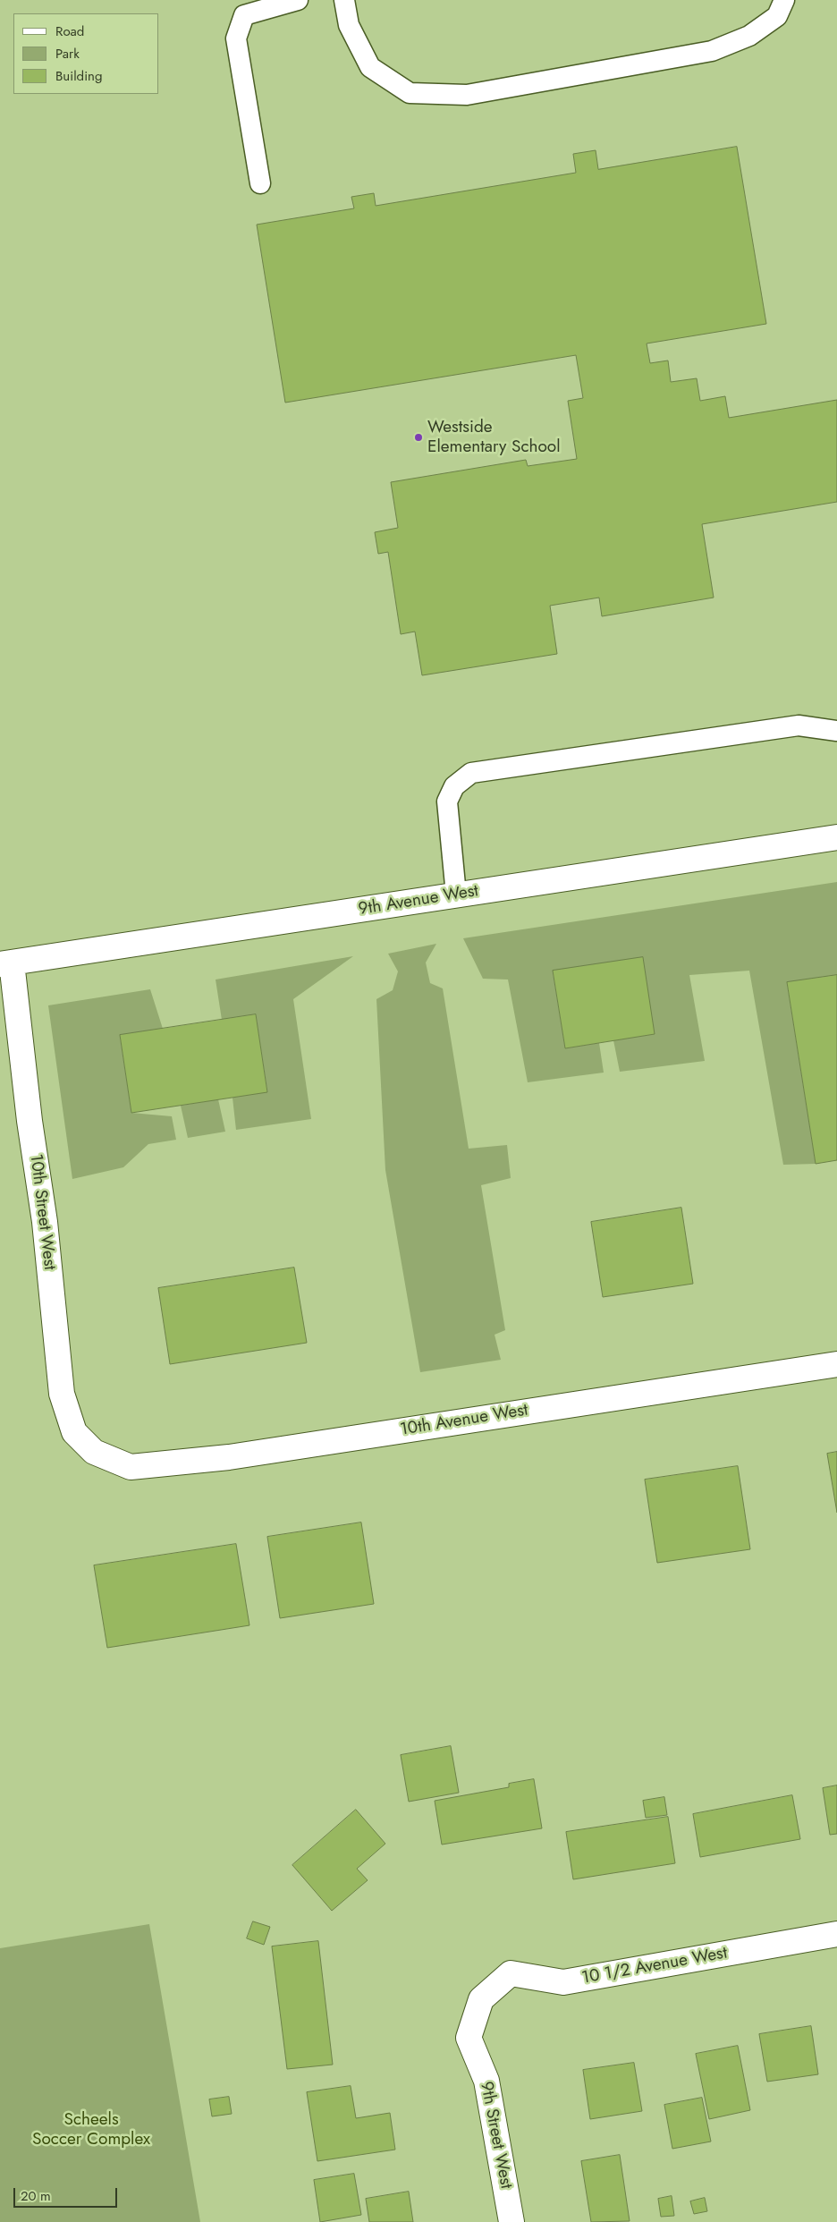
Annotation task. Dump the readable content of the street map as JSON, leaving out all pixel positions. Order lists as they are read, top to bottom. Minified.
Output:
{"streets":{"street":["9th Avenue West","10th Street West","10th Avenue West","10 1/2 Avenue West","9th Street West"]},"crossings":[["9th Avenue West","10th Street West"],["10th Street West","10th Avenue West"],["10 1/2 Avenue West","9th Street West"]],"parks":["Scheels Soccer Complex"],"places":["Westside Elementary School"],"legend":["Road","Park","Building"],"scale_bar":"20 m"}
